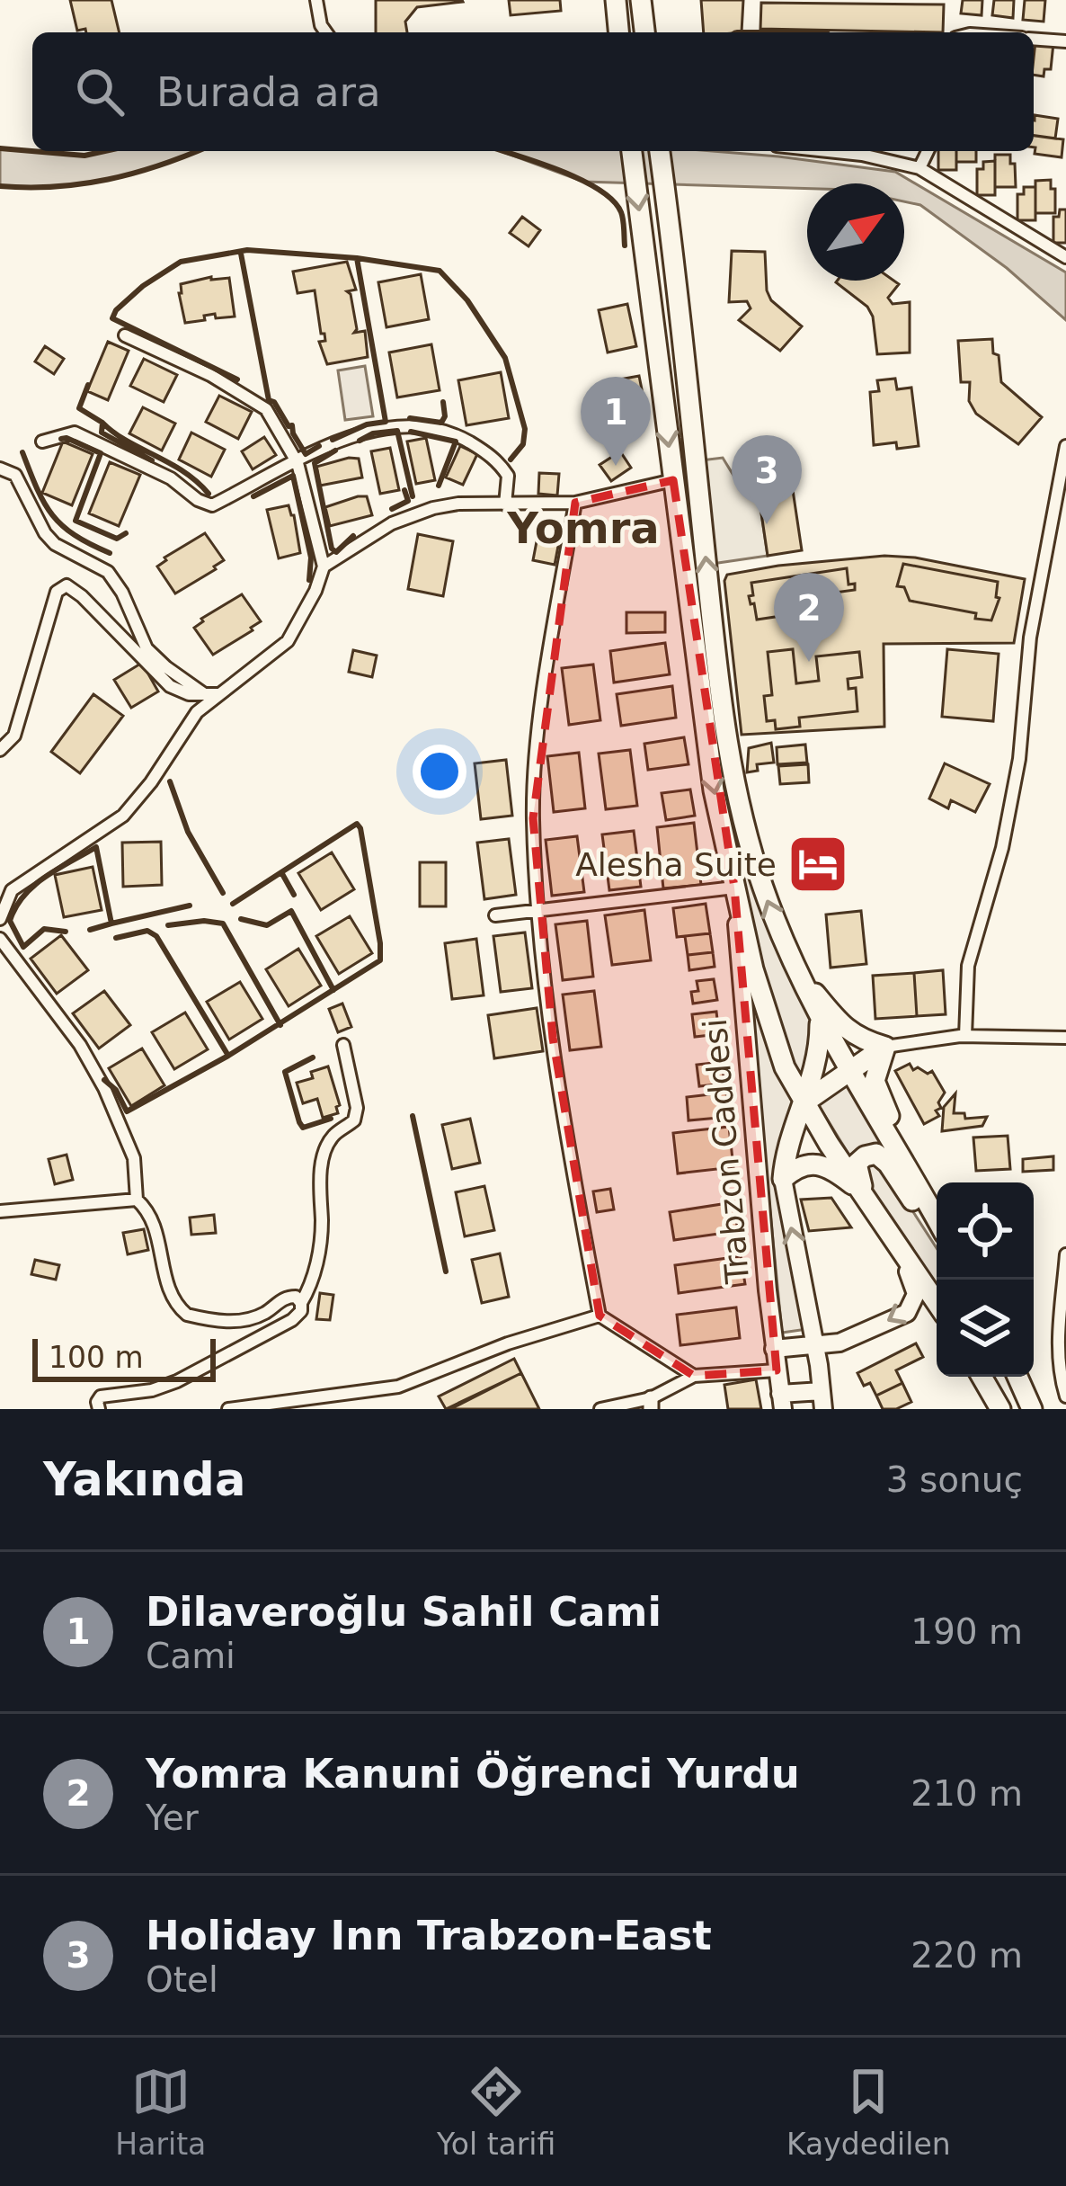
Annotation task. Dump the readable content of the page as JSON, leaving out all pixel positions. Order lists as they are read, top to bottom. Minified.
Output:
{"streets":{"main road":["Trabzon Caddesi"]},"districts":["Yomra"],"places":{"hotel":["Alesha Suite"]},"scale_bar":"100 m","north":"top right","page":{"search":"Burada ara","pins":["1","3","2"],"scale":"100 m","heading":["Yakında","3 sonuç"],"list":[{"mark":"1","name":"Dilaveroğlu Sahil Cami","note":"Cami","value":"190 m"},{"mark":"2","name":"Yomra Kanuni Öğrenci Yurdu","note":"Yer","value":"210 m"},{"mark":"3","name":"Holiday Inn Trabzon-East","note":"Otel","value":"220 m"}],"nav":["Harita","Yol tarifi","Kaydedilen"]}}
